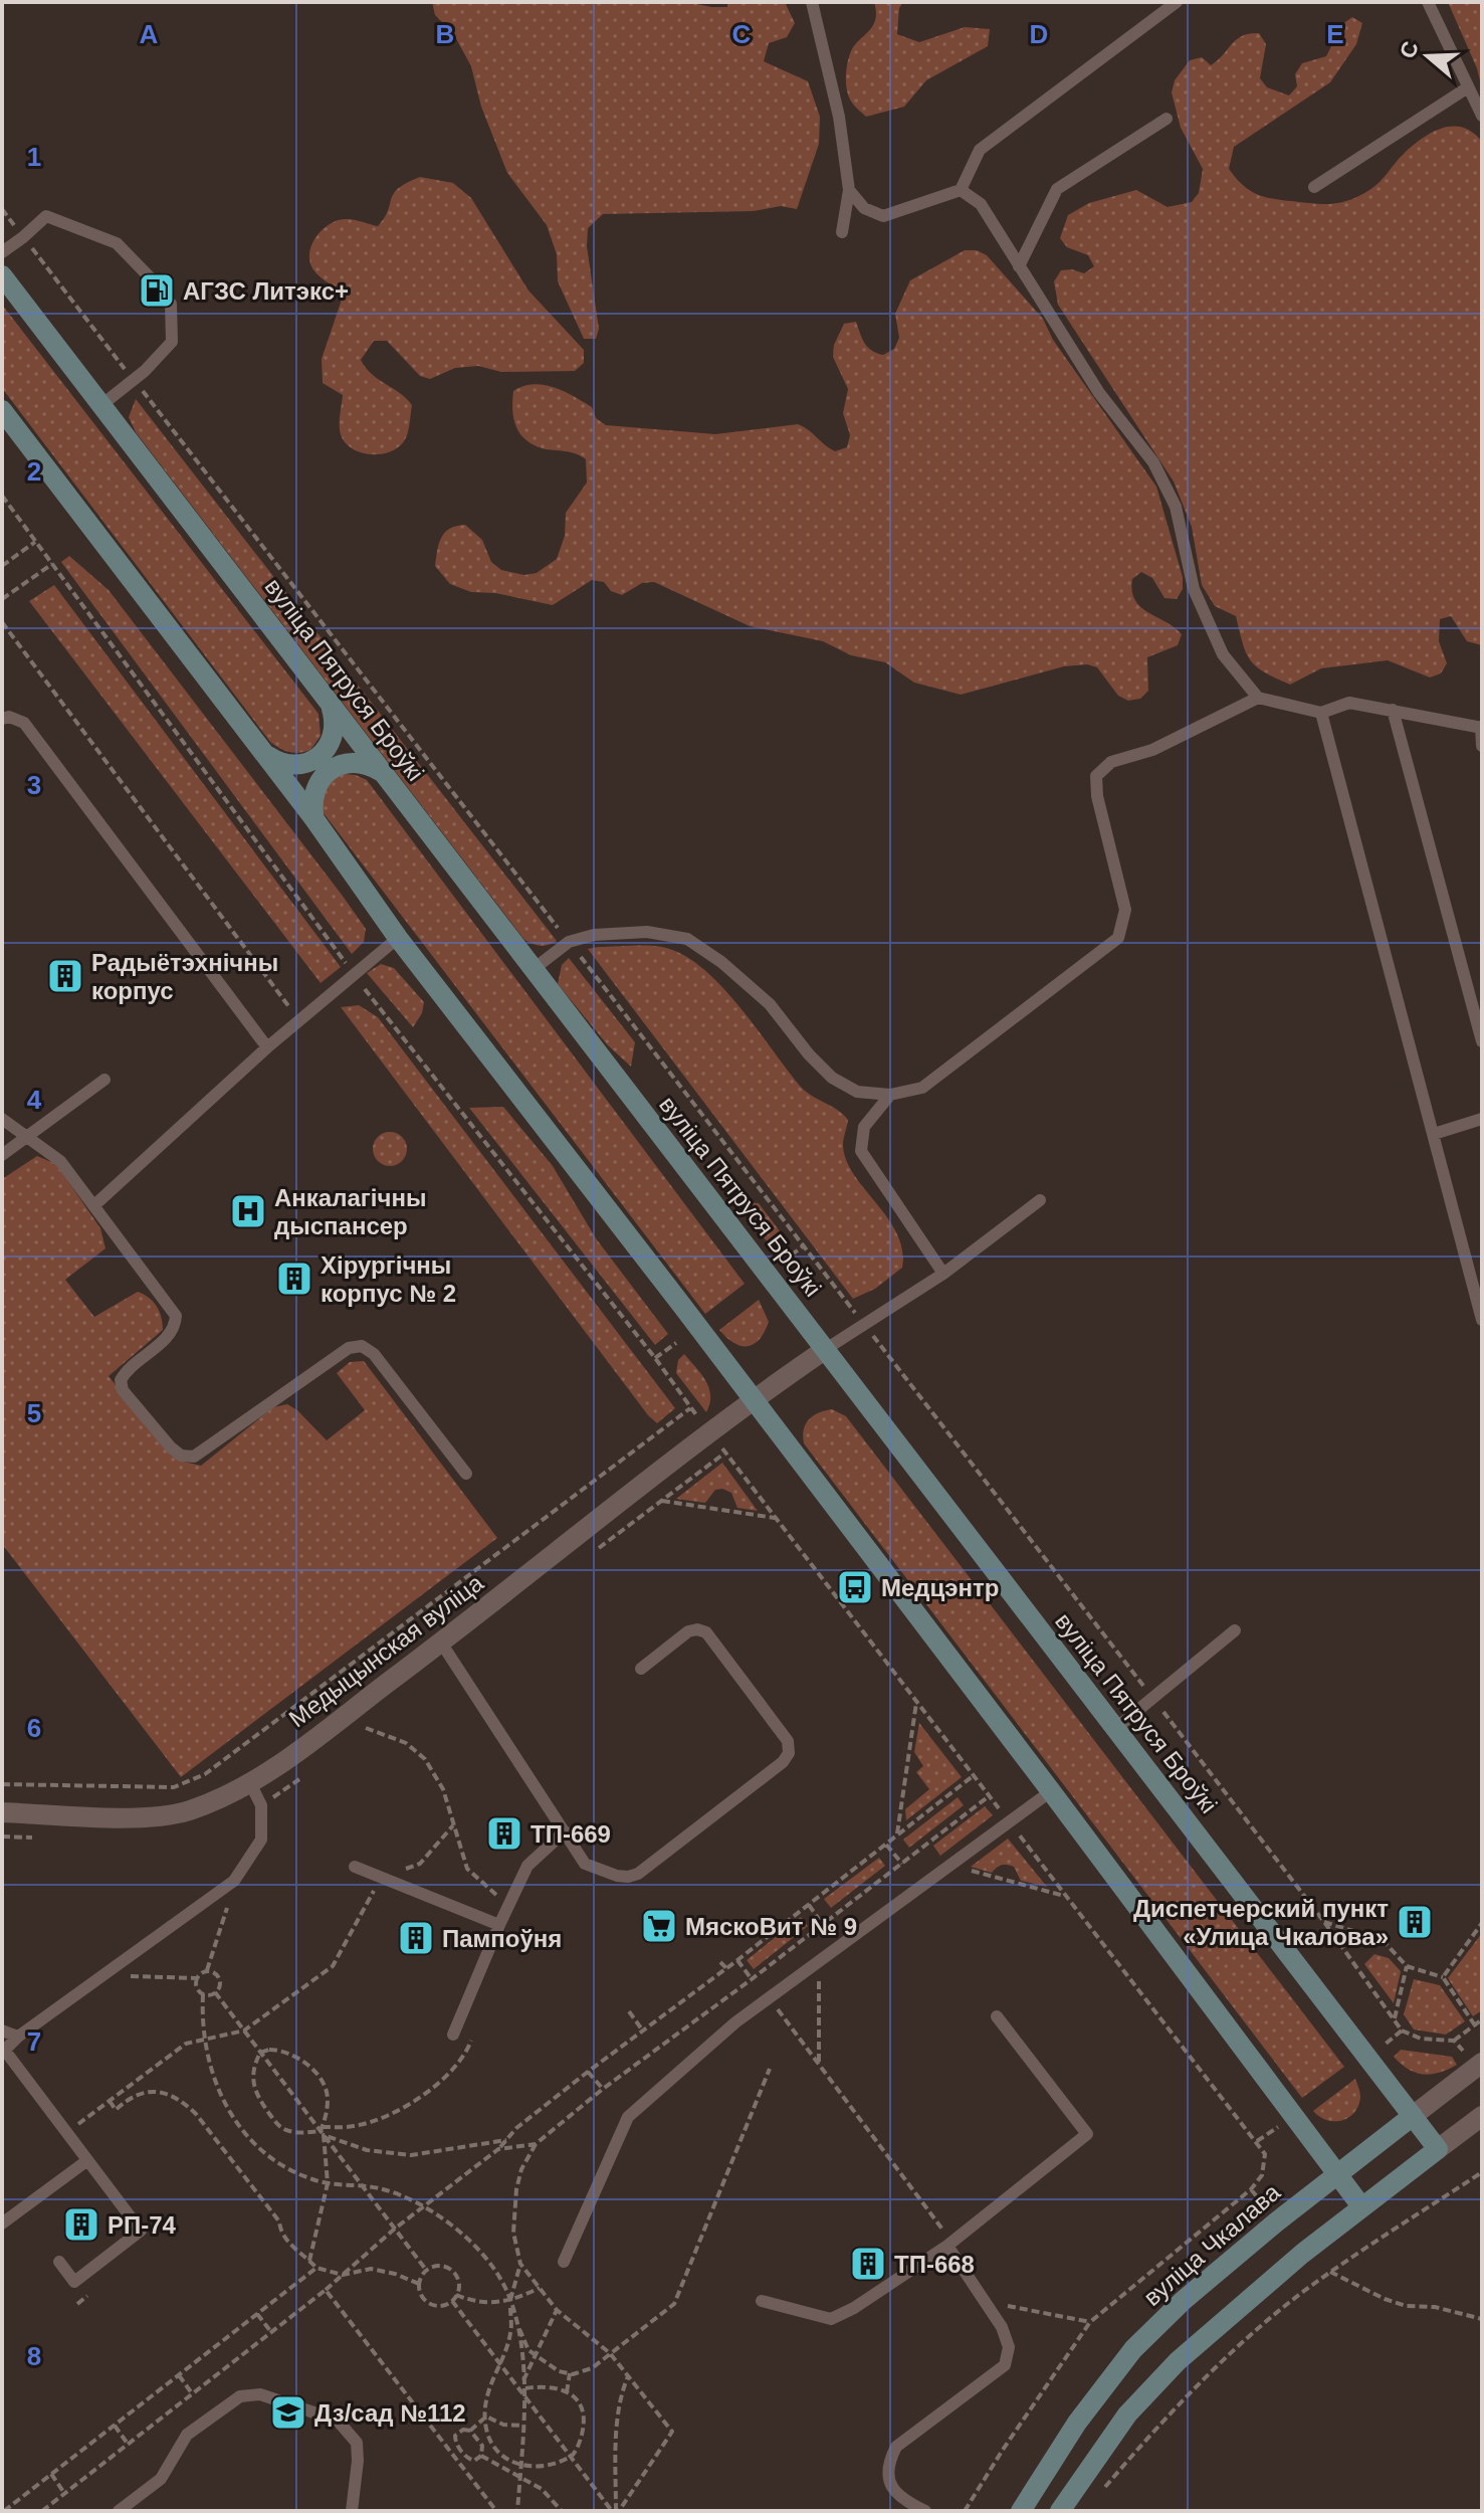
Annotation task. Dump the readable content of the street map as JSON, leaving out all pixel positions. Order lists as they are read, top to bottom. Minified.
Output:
{"streets":{"main road":["вуліца Пятруся Броўкі","вуліца Чкалава"],"street":["Медыцынская вуліца"]},"crossings":[["вуліца Пятруся Броўкі","Медыцынская вуліца"],["вуліца Пятруся Броўкі","вуліца Чкалава"]],"places":{"fuel station":["АГЗС Литэкс+"],"building":["Радыётэхнічны корпус","Хірургічны корпус № 2","ТП-669","Диспетчерский пункт «Улица Чкалова»","Пампоўня","РП-74","ТП-668"],"hospital":["Анкалагічны дыспансер"],"bus stop":["Медцэнтр"],"supermarket":["МяскоВит № 9"],"school or university":["Дз/сад №112"]},"north":"left","grid":{"columns":["A","B","C","D","E"],"rows":["1","2","3","4","5","6","7","8"]}}
